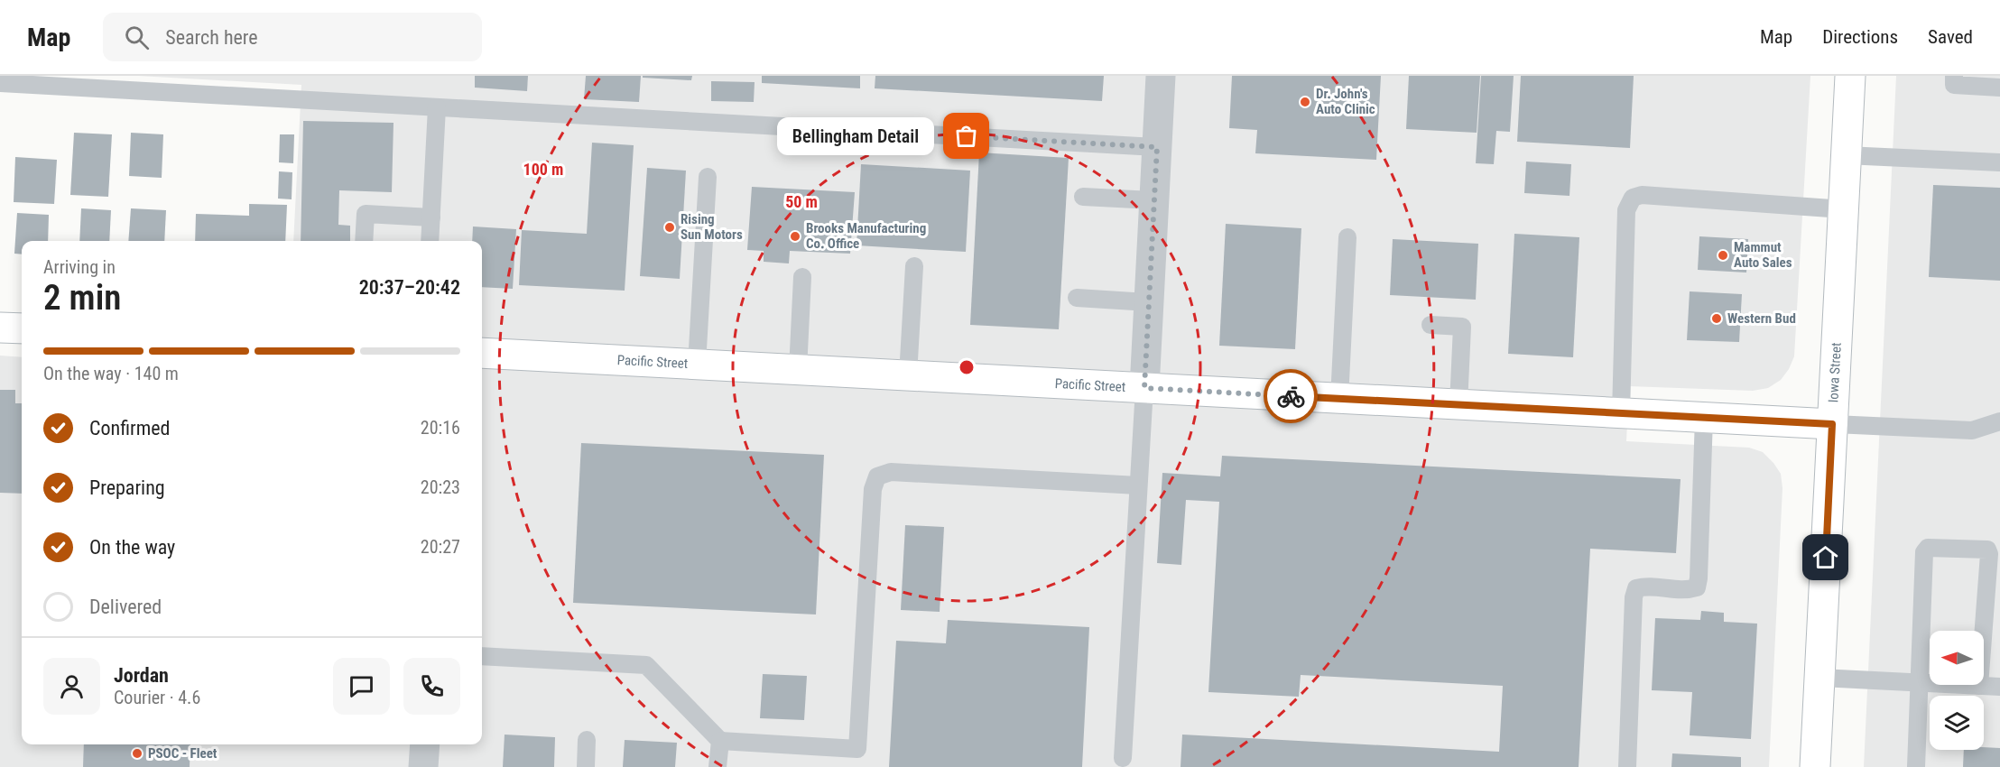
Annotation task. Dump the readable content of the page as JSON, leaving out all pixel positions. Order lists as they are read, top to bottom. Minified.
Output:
{"streets":{"street":["Pacific Street","Iowa Street"]},"crossings":[["Pacific Street","Iowa Street"]],"places":["Dr. John's Auto Clinic","Bellingham Detail","Rising Sun Motors","Brooks Manufacturing Co. Office","Mammut Auto Sales","Western Bud","PSOC - Fleet"],"north":"left","page":{"header":"Map","search":"Search here","nav":["Map","Directions","Saved"],"bubble":"Bellingham Detail","heading":["2 min","Arriving in","20:37–20:42"],"panel":["Jordan","Courier · 4.6"],"bar":"On the way · 140 m","list":[["Confirmed","20:16"],["Preparing","20:23"],["On the way","20:27"],"Delivered"]},"rings":["100 m","50 m"]}
